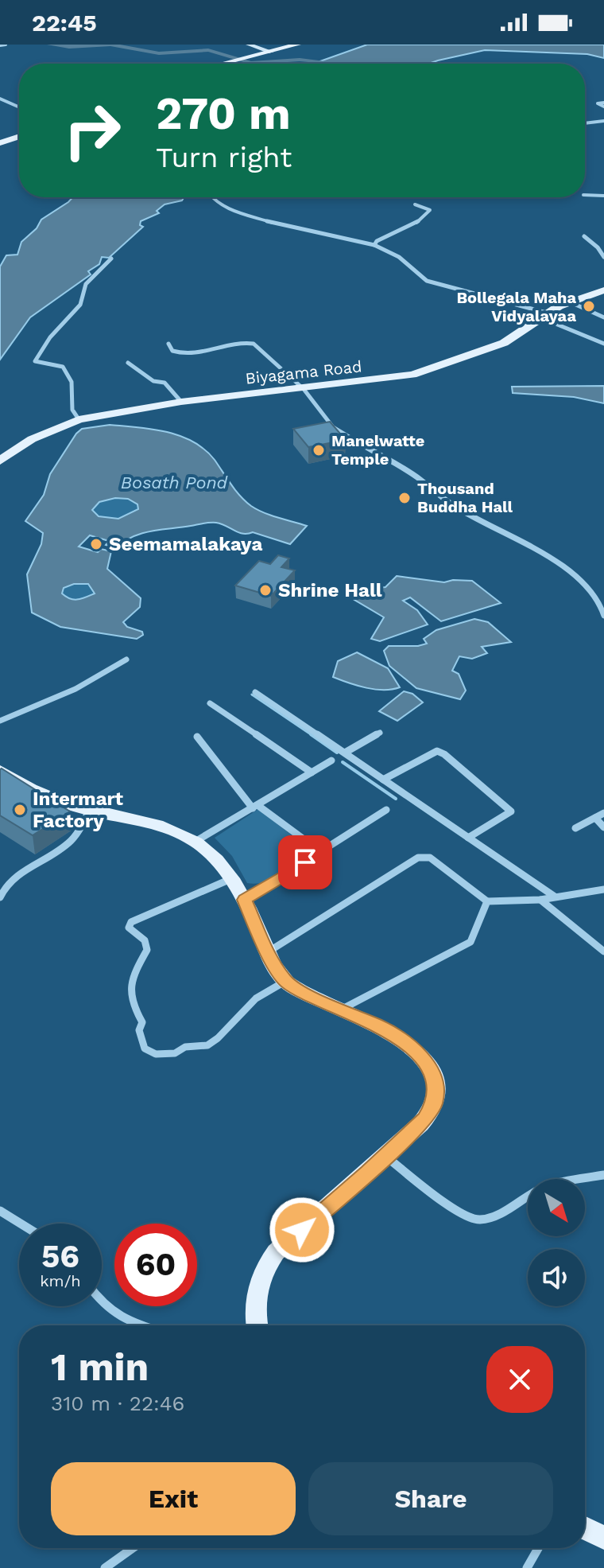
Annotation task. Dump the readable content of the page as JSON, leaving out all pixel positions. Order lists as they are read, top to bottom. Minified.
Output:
{"streets":{"main road":["Biyagama Road"]},"water":["Bosath Pond"],"places":["Bollegala Maha Vidyalayaa","Manelwatte Temple","Thousand Buddha Hall","Seemamalakaya","Shrine Hall","Intermart Factory"],"north":"bottom right","page":{"status":"22:45","turn":["270 m","Turn right"],"speed":"56 km/h","limit":"60","heading":["1 min","310 m · 22:46"],"buttons":["Exit","Share"]}}
